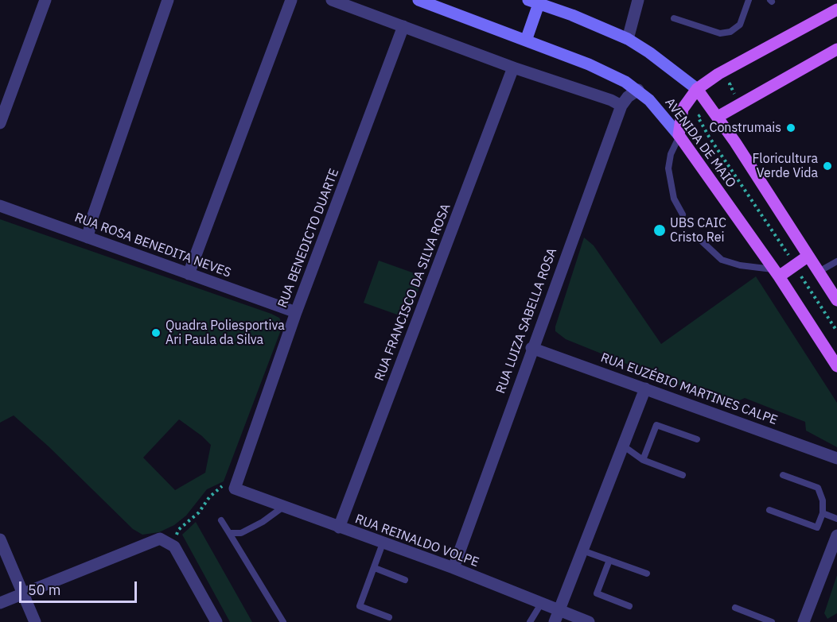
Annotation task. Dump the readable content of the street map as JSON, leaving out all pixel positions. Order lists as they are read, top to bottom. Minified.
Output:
{"streets":{"main road":["AVENIDA DE MAIO"],"street":["RUA BENEDICTO DUARTE","RUA ROSA BENEDITA NEVES","RUA FRANCISCO DA SILVA ROSA","RUA LUIZA SABELLA ROSA","RUA EUZÉBIO MARTINES CALPE","RUA REINALDO VOLPE"]},"crossings":[["AVENIDA DE MAIO","RUA LUIZA SABELLA ROSA"],["RUA BENEDICTO DUARTE","RUA ROSA BENEDITA NEVES"],["RUA BENEDICTO DUARTE","RUA REINALDO VOLPE"],["RUA FRANCISCO DA SILVA ROSA","RUA REINALDO VOLPE"],["RUA LUIZA SABELLA ROSA","RUA EUZÉBIO MARTINES CALPE"],["RUA LUIZA SABELLA ROSA","RUA REINALDO VOLPE"]],"places":["Construmais","Floricultura Verde Vida","UBS CAIC Cristo Rei","Quadra Poliesportiva Ari Paula da Silva"],"scale_bar":"50 m"}
